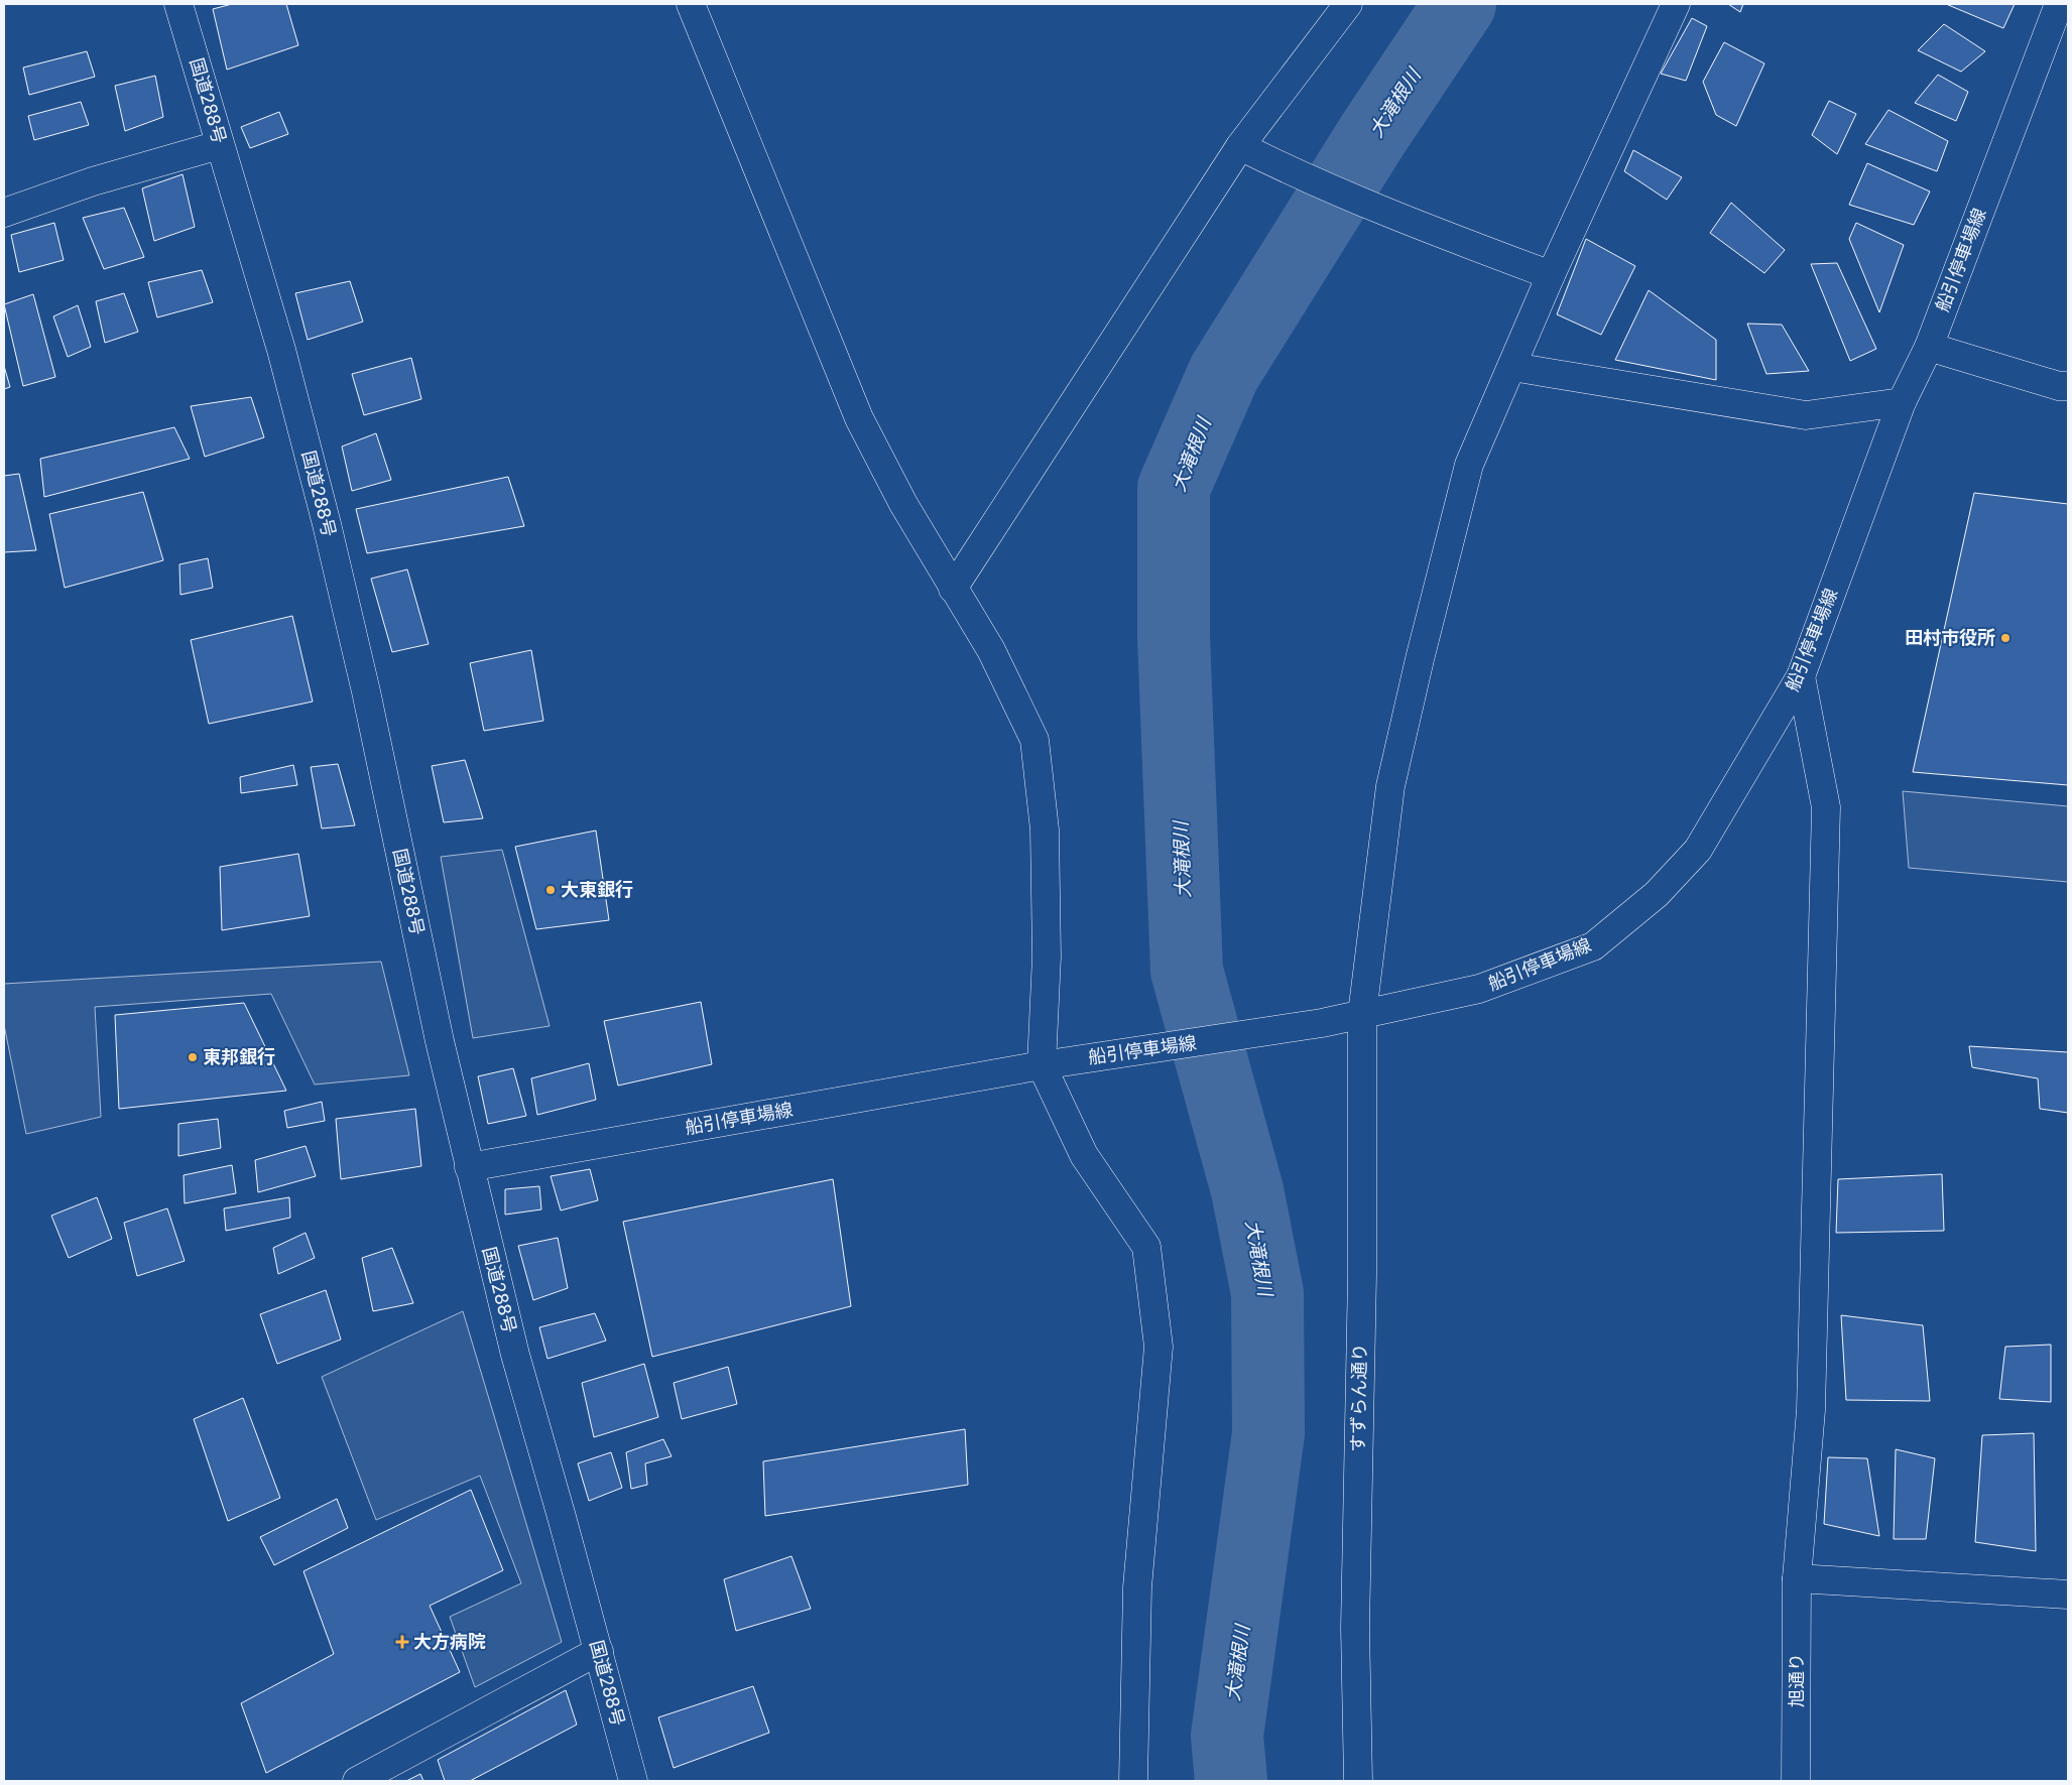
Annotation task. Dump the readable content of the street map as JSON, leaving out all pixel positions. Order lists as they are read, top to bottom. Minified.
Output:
{"streets":{"main road":["国道288号","船引停車場線","すずらん通り","旭通り"]},"crossings":[["国道288号","船引停車場線"],["船引停車場線","すずらん通り"],["船引停車場線","旭通り"]],"water":["大滝根川"],"places":{"other":["田村市役所","大東銀行","東邦銀行"],"health":["大方病院"]}}
